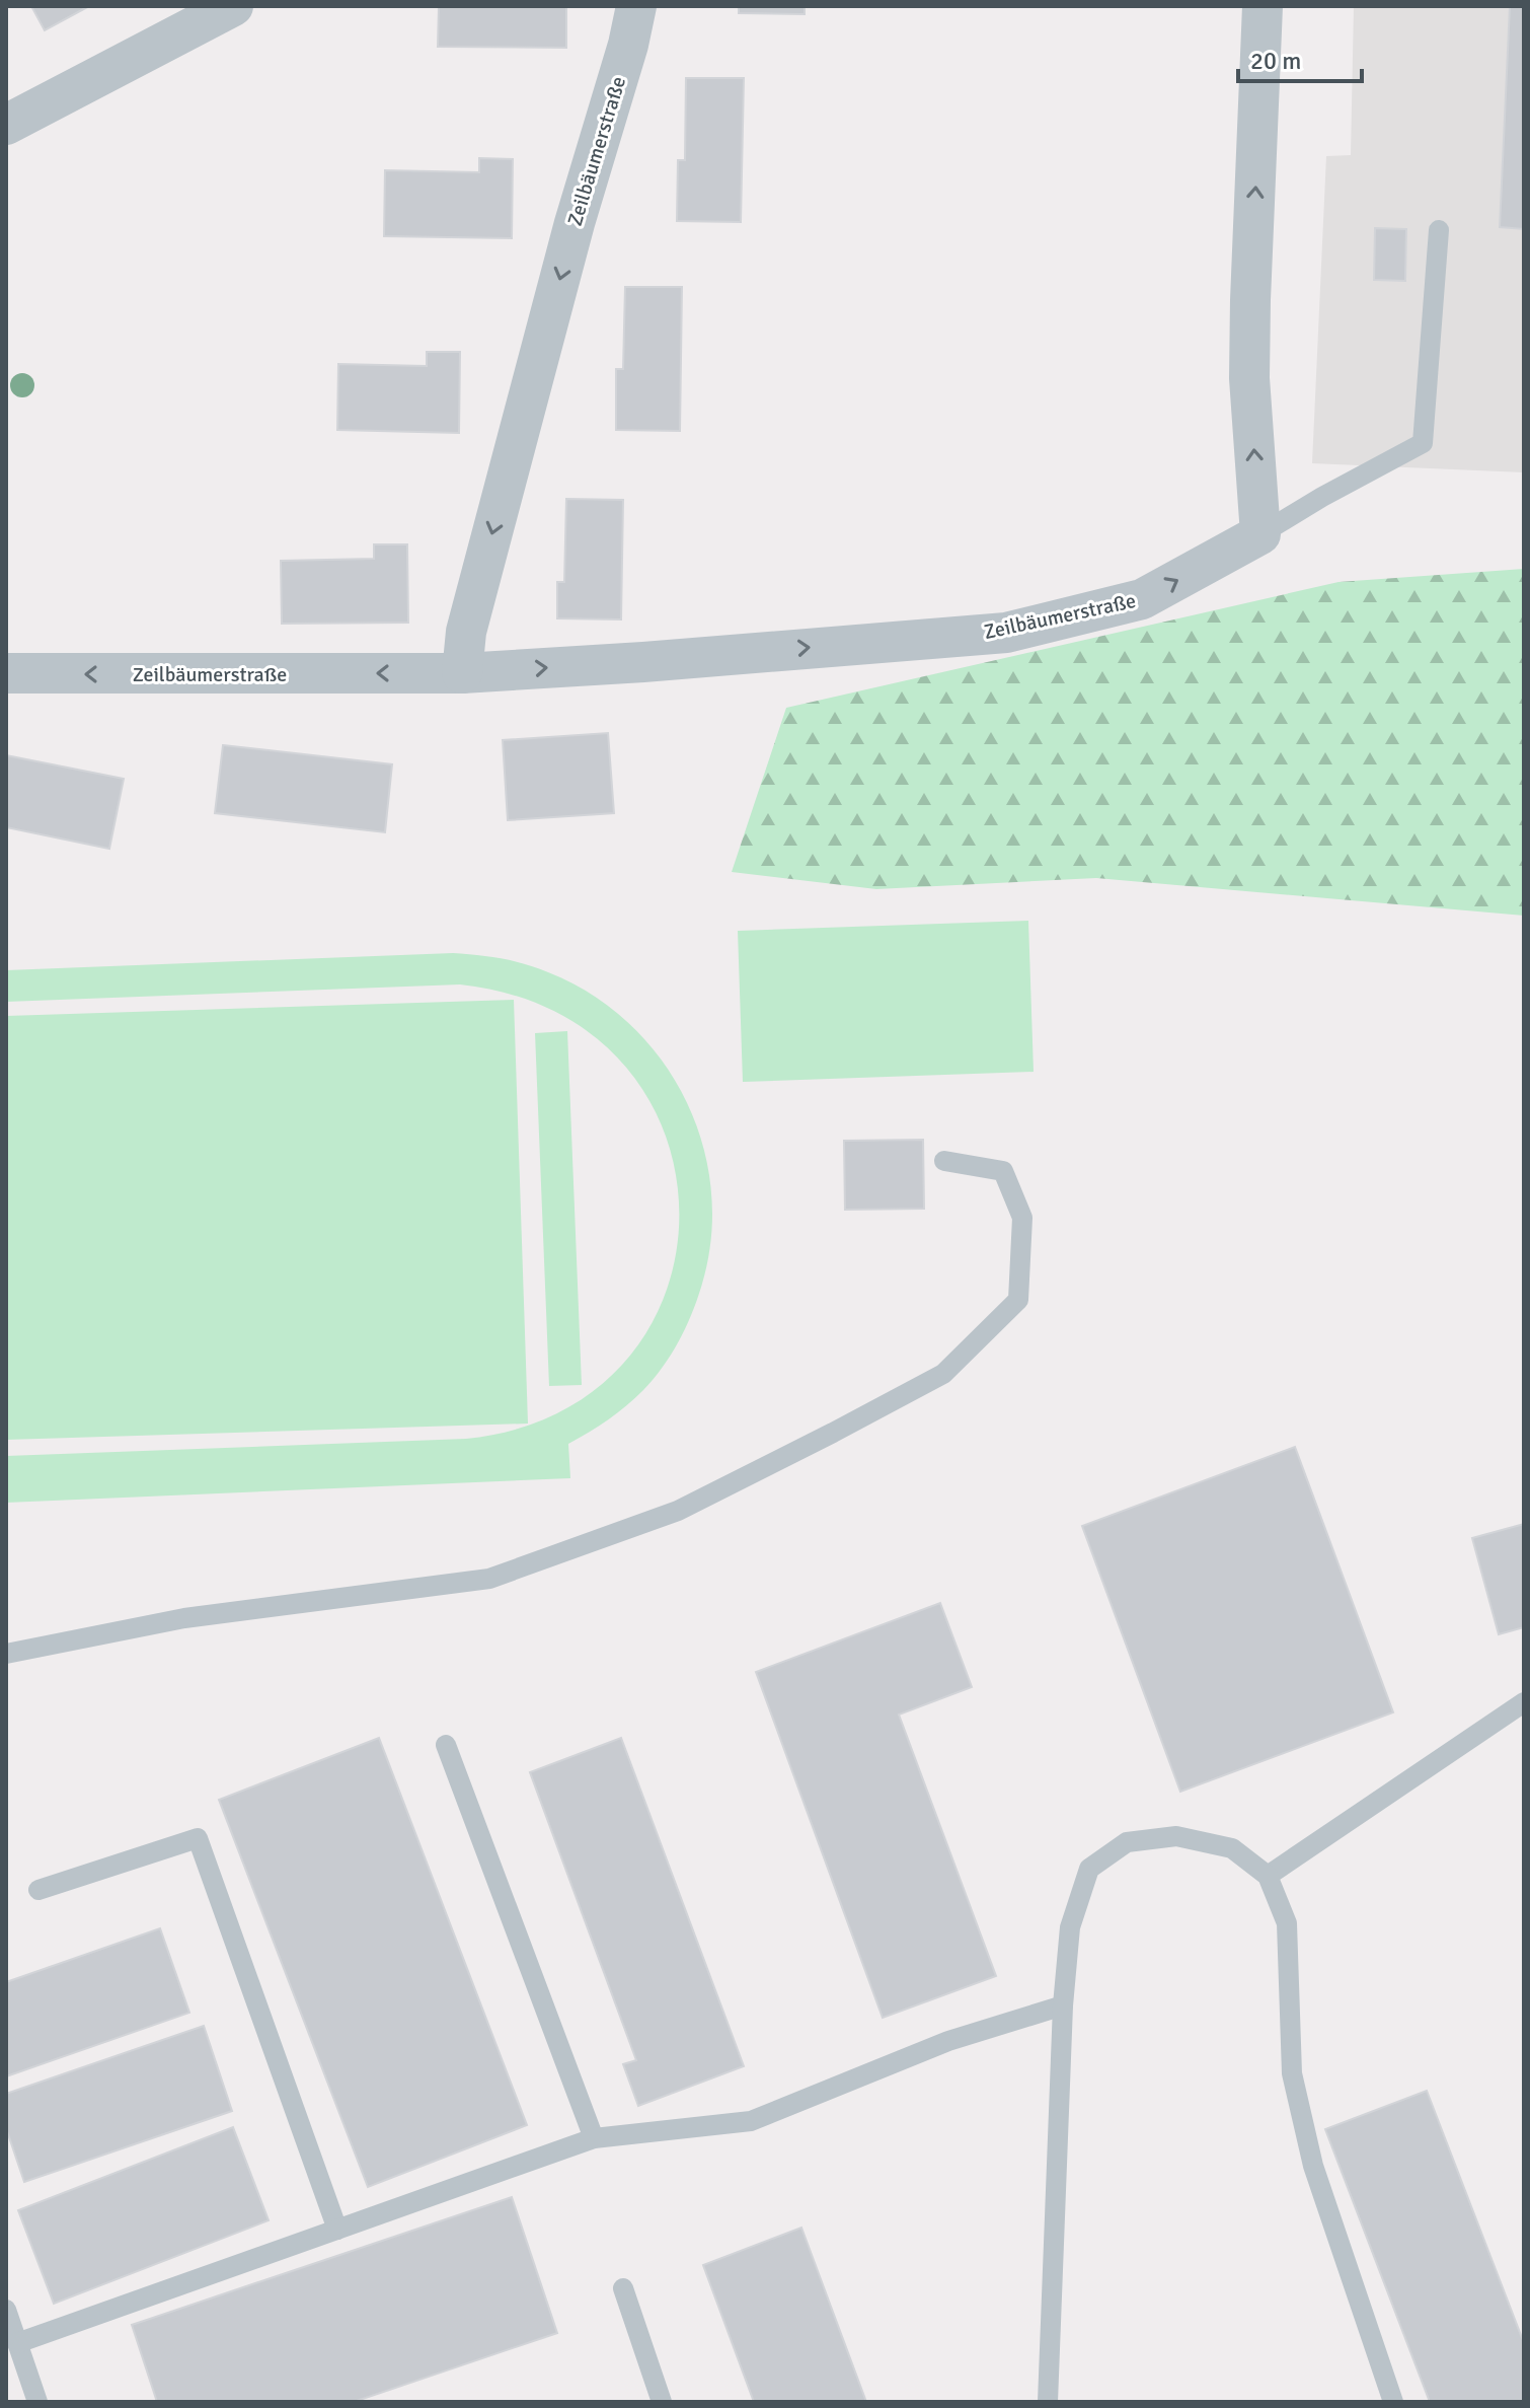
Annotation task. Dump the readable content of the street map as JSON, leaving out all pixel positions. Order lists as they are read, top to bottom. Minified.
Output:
{"streets":{"street":["Zeilbäumerstraße"]},"scale_bar":"20 m"}
